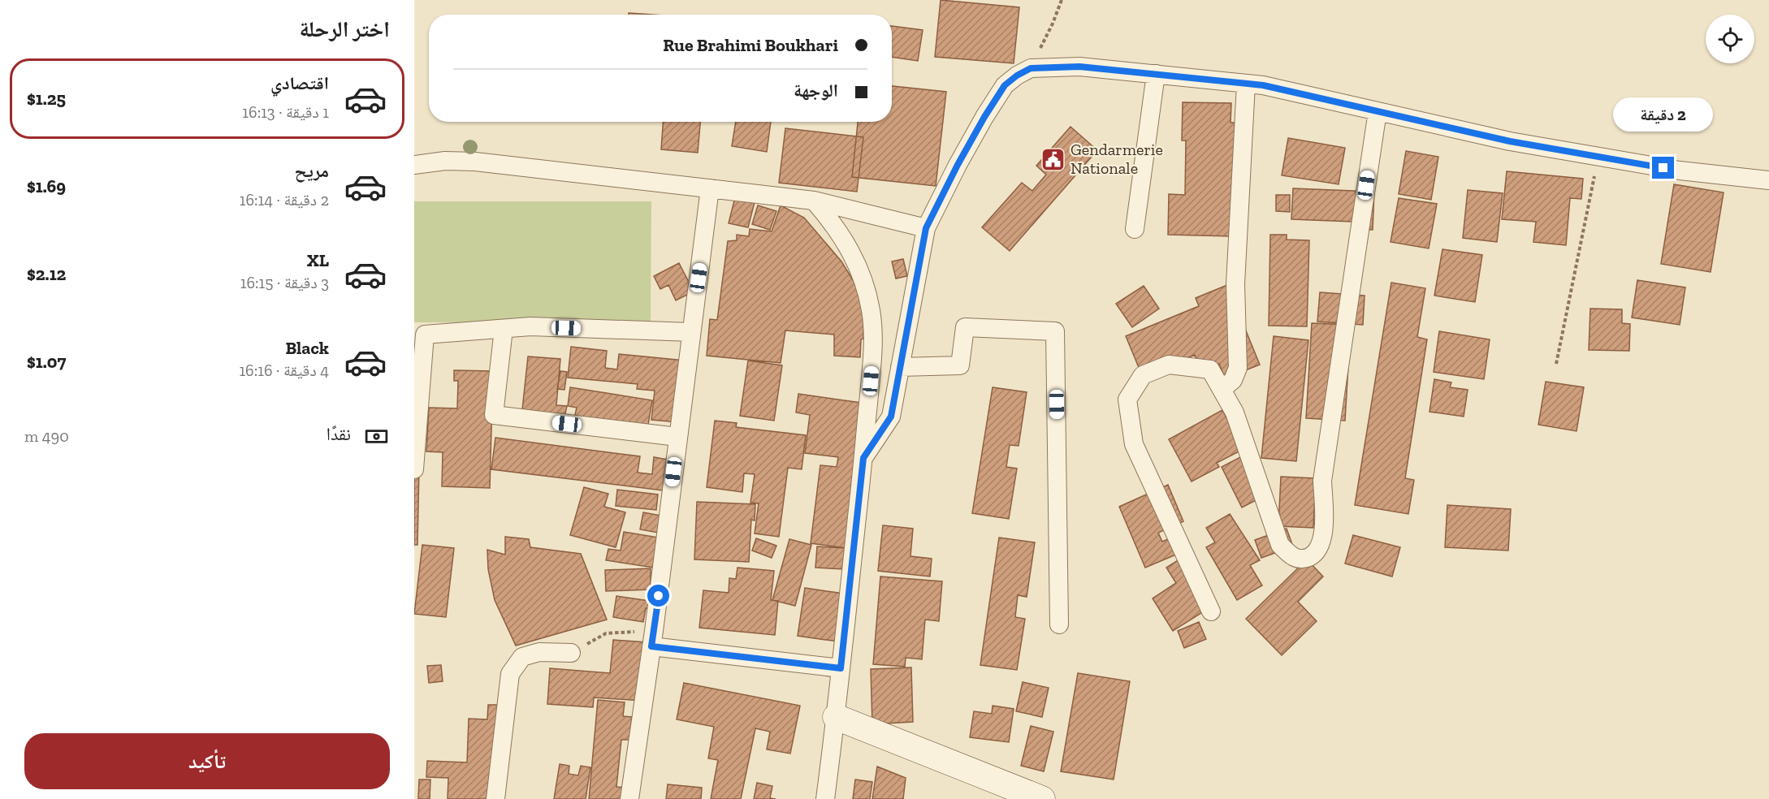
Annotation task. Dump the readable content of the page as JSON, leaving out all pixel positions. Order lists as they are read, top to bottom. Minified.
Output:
{"places":{"public building":["Gendarmerie Nationale"]},"page":{"heading":"اختر الرحلة","banner":["Rue Brahimi Boukhari","الوجهة"],"list":[{"name":"اقتصادي","note":"1 دقيقة · 16:13","value":"$1.25"},{"name":"مريح","note":"2 دقيقة · 16:14","value":"$1.69"},{"name":"XL","note":"3 دقيقة · 16:15","value":"$2.12"},{"name":"Black","note":"4 دقيقة · 16:16","value":"$1.07"}],"bubble":"2 دقيقة","pay":["نقدًا","490 m"],"buttons":"تأكيد"}}
